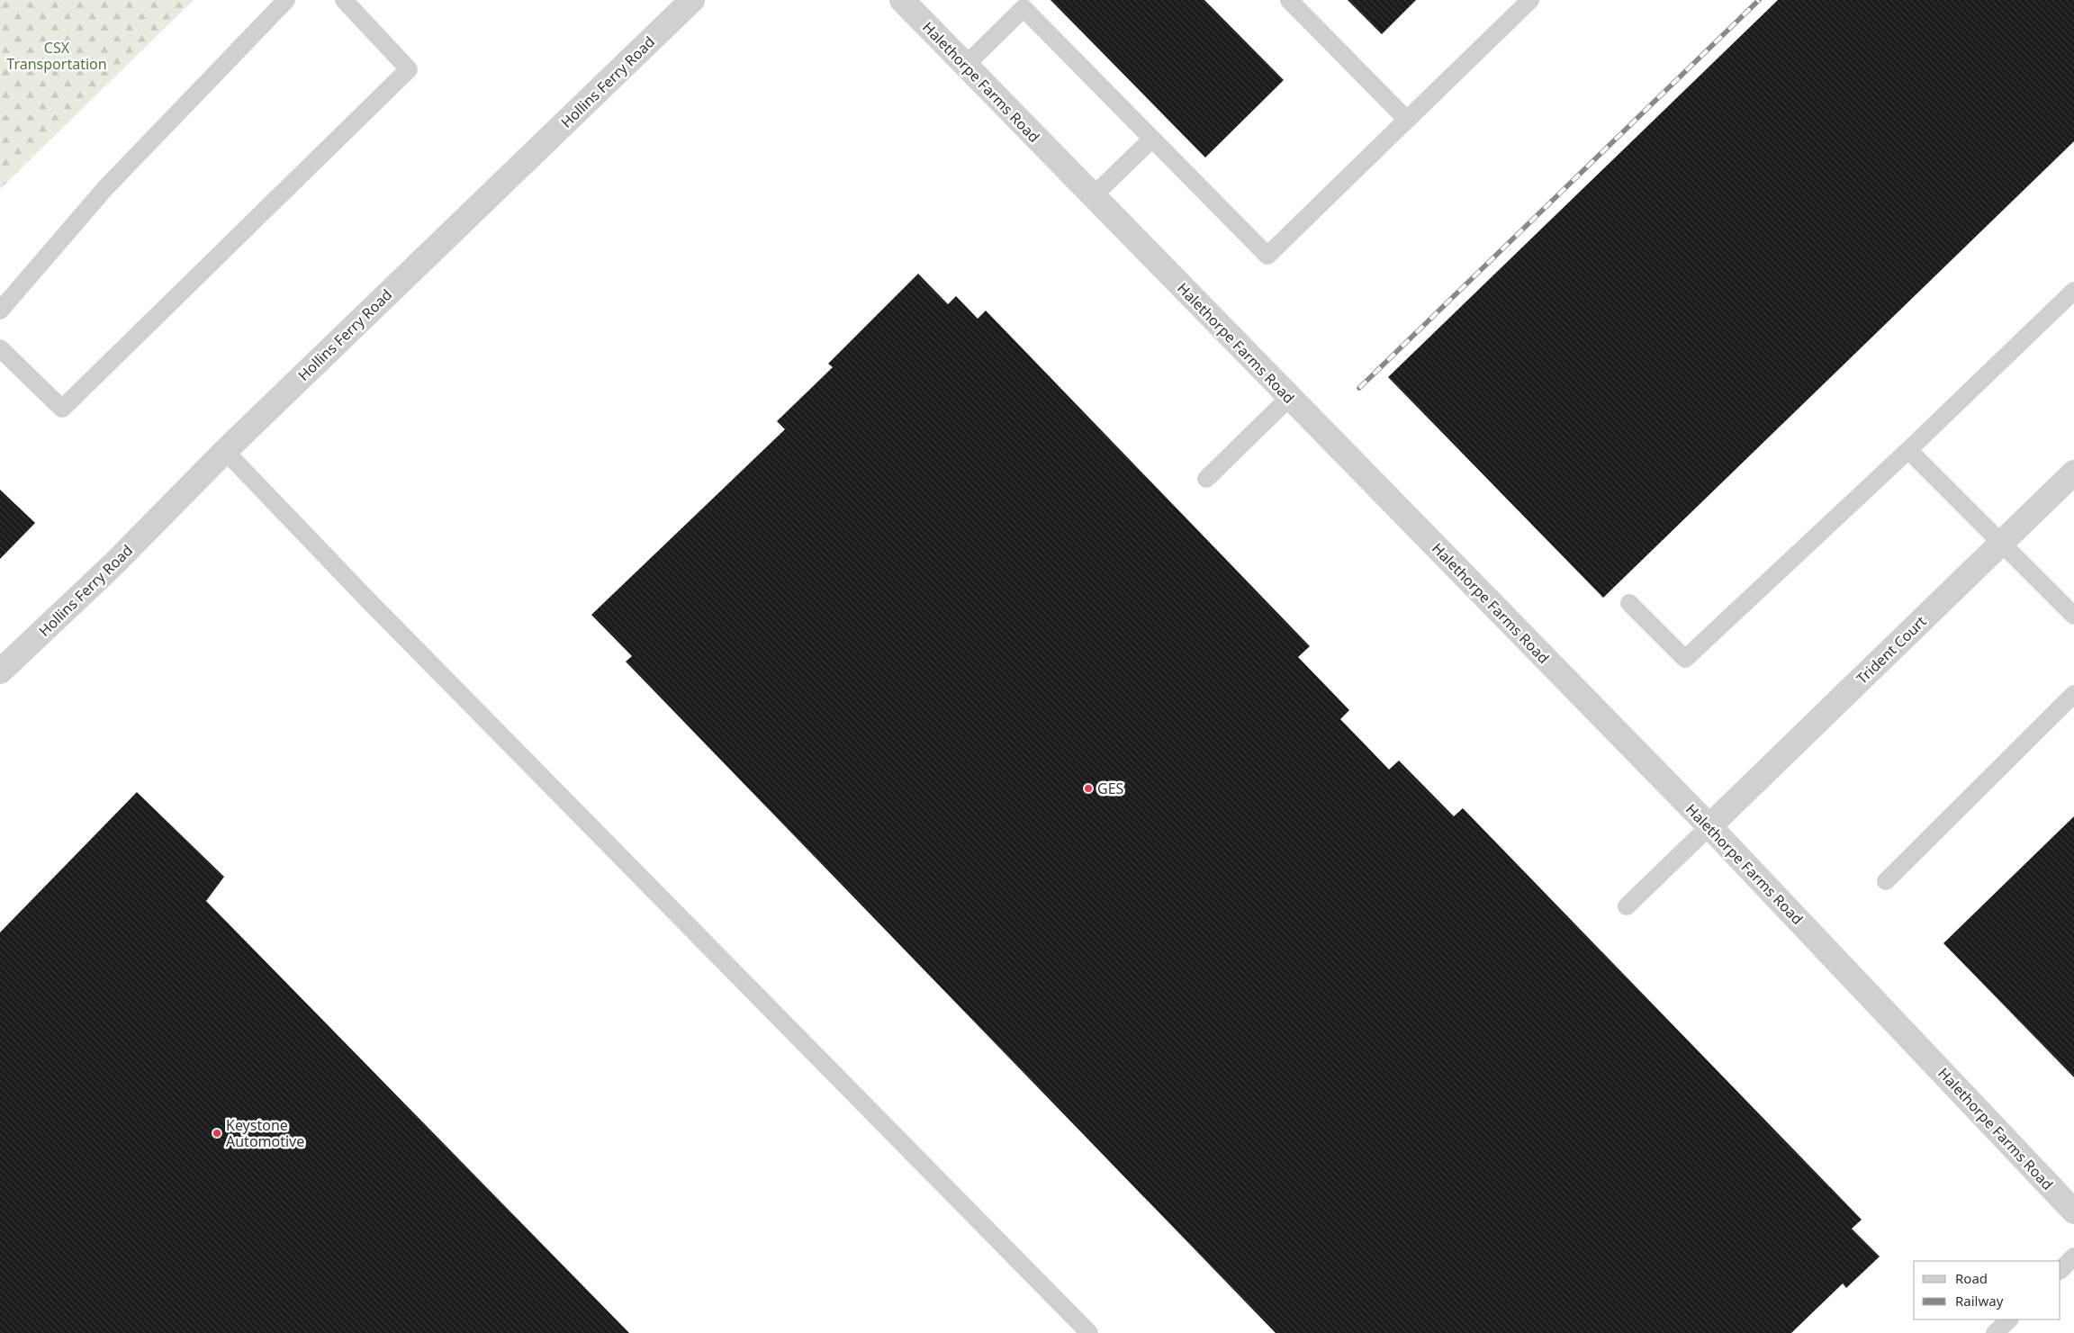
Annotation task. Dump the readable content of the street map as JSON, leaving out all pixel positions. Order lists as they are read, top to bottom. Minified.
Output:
{"streets":{"street":["Hollins Ferry Road","Halethorpe Farms Road","Trident Court"]},"crossings":[["Halethorpe Farms Road","Trident Court"]],"parks":["CSX Transportation"],"places":["GES","Keystone Automotive"],"legend":["Road","Railway"]}
